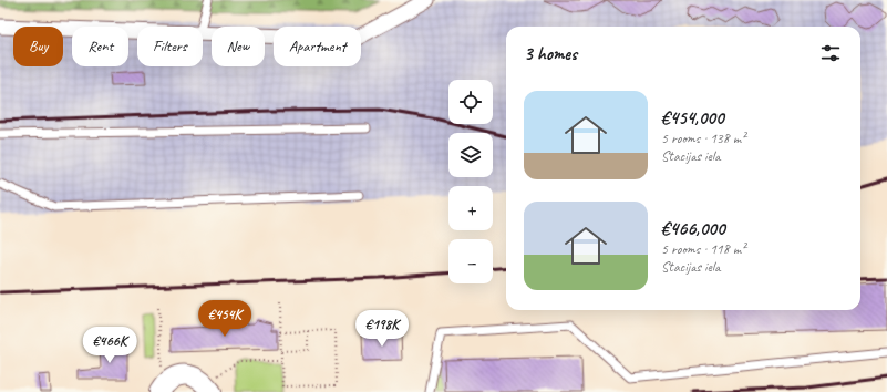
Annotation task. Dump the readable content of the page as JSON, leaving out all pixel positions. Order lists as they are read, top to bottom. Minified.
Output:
{"page":{"chip":["Buy","Rent","Filters","New","Apartment"],"heading":"3 homes","map_buttons":["+","−"],"list":[{"name":"€454,000","note":"5 rooms · 138 m² · Stacijas iela"},{"name":"€466,000","note":"5 rooms · 118 m² · Stacijas iela"}],"price":["€454K","€198K","€466K"]}}
